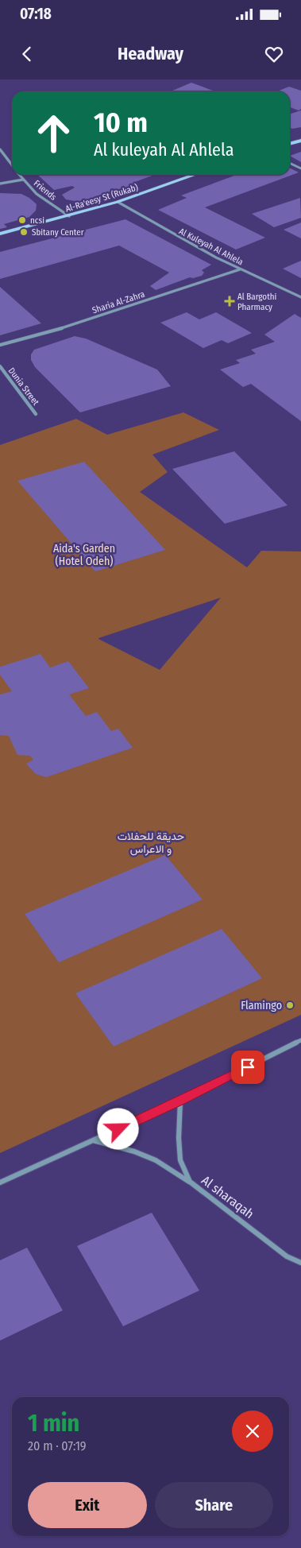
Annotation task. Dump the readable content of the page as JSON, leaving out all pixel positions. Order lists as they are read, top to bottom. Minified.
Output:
{"streets":{"main road":["Al-Ra'eesy St (Rukab)"],"street":["Friends","Al Kuleyah Al Ahlela","Sharia Al-Zahra","Dunia Street","Al sharaqah"]},"crossings":[["Friends","Al-Ra'eesy St (Rukab)"],["Al-Ra'eesy St (Rukab)","Al Kuleyah Al Ahlela"],["Al Kuleyah Al Ahlela","Sharia Al-Zahra"]],"parks":["Aida's Garden (Hotel Odeh)","حديقة للحفلات و الاعراس"],"places":{"other":["ncsi","Sbitany Center","Flamingo"],"health":["Al Bargothi Pharmacy"]},"page":{"status":"07:18","header":"Headway","turn":["10 m","Al kuleyah Al Ahlela"],"heading":["1 min","20 m · 07:19"],"buttons":["Exit","Share"]}}
